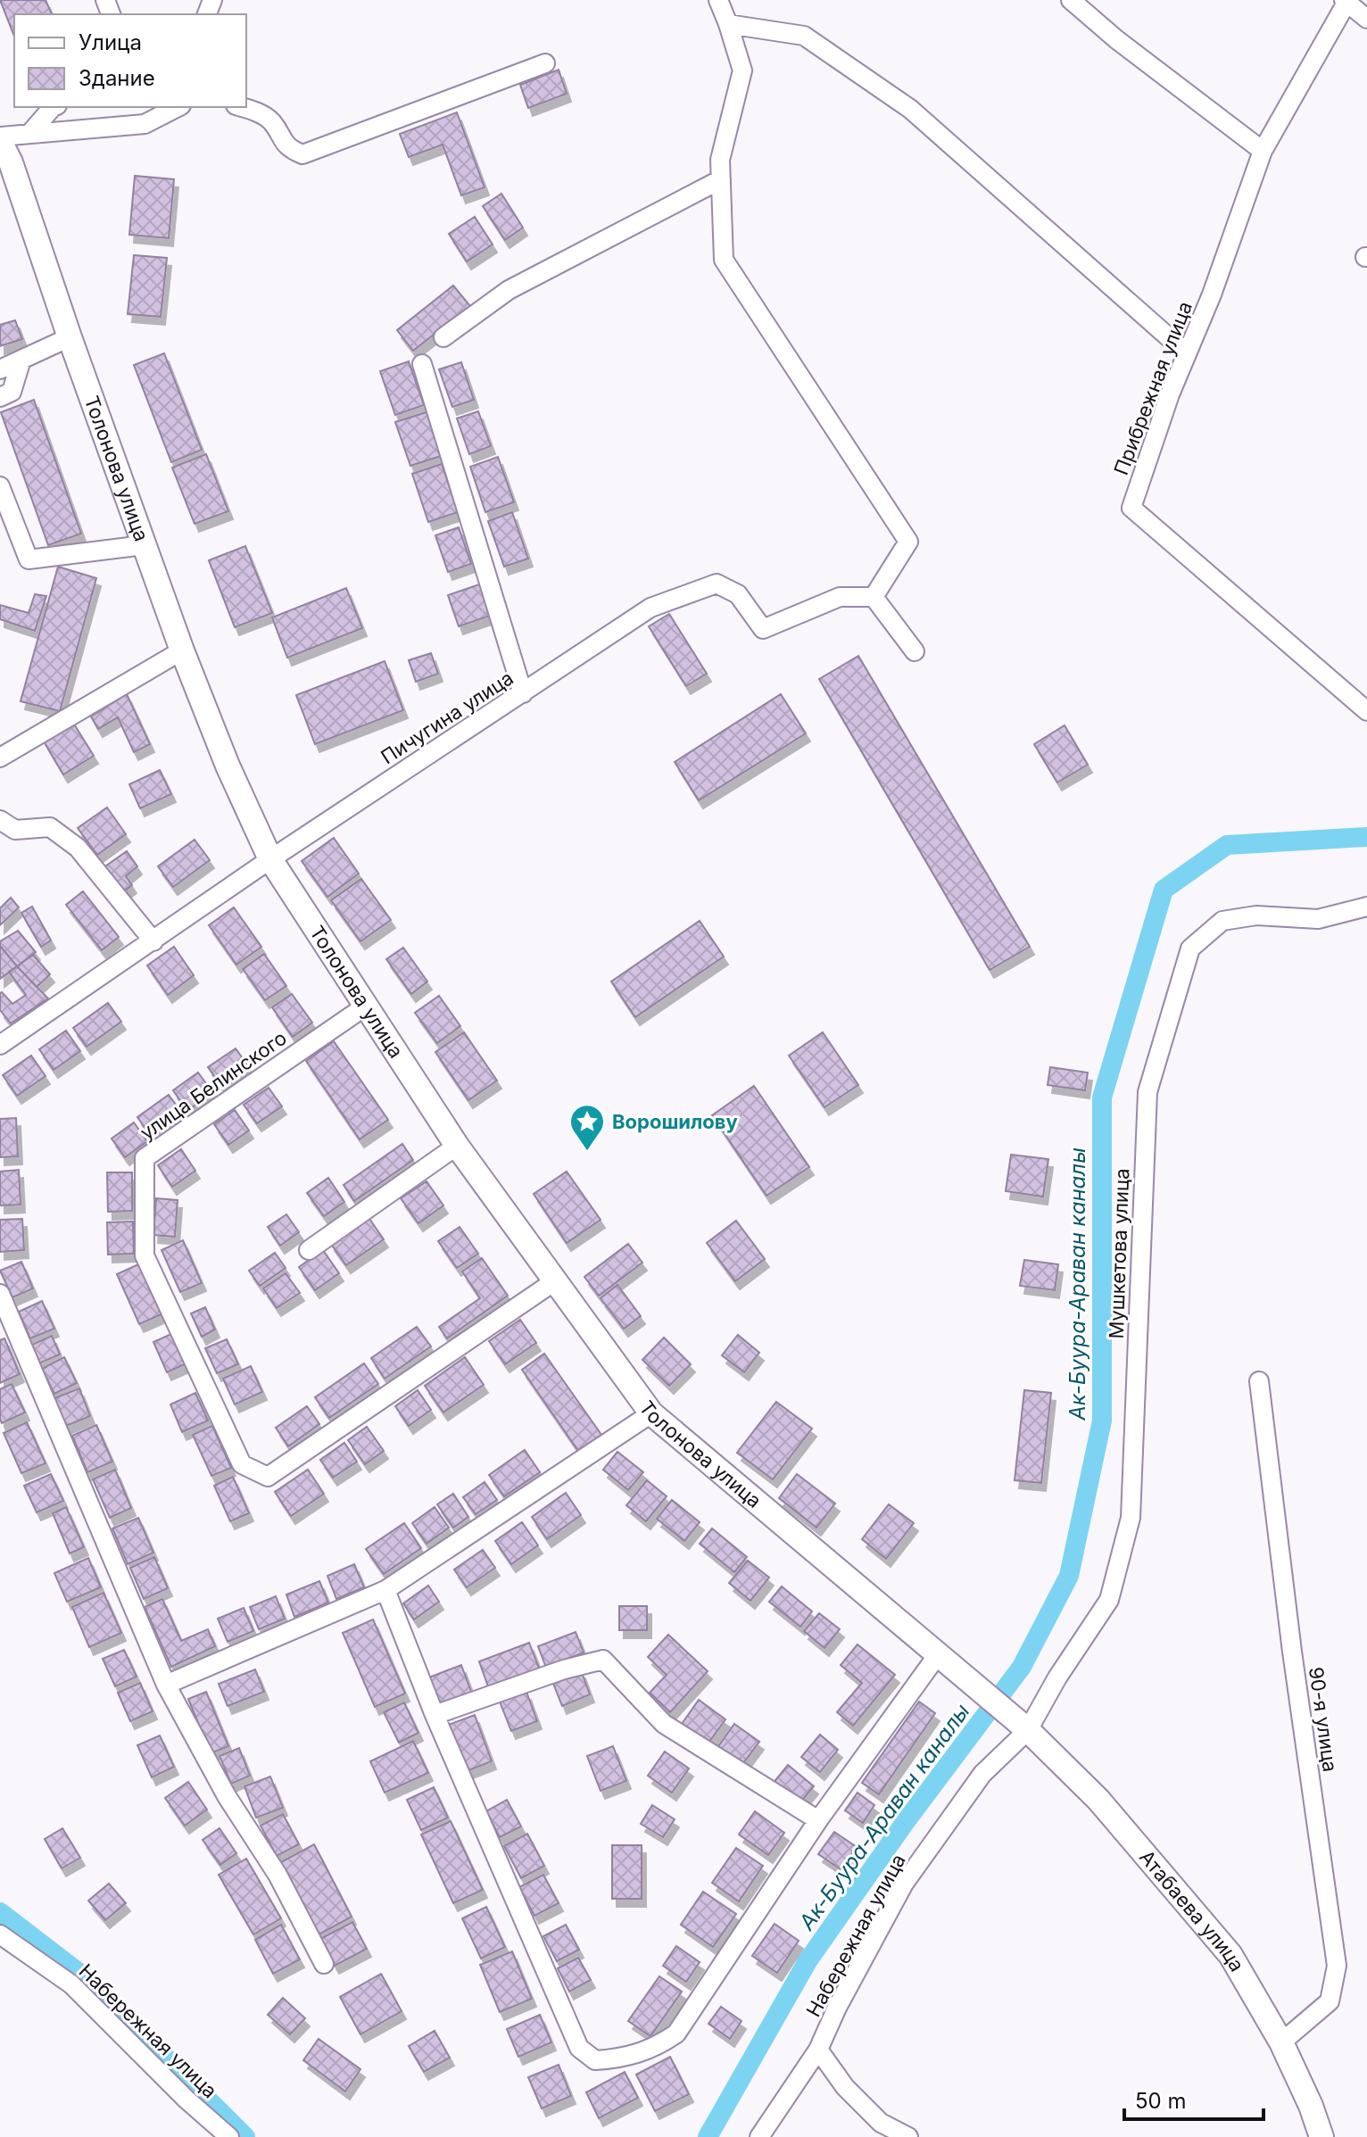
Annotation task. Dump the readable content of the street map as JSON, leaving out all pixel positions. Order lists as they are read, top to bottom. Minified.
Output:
{"streets":{"main road":["Толонова улица","Атабаева улица"],"street":["Прибрежная улица","Пичугина улица","улица Белинского","Мушкетова улица","90-я улица","Набережная улица"]},"crossings":[["Толонова улица","Пичугина улица"],["Толонова улица","улица Белинского"],["Толонова улица","Атабаева улица"],["Мушкетова улица","Атабаева улица"],["Мушкетова улица","Набережная улица"],["90-я улица","Атабаева улица"],["Атабаева улица","Набережная улица"]],"water":["Ак-Буура-Араван каналы"],"places":{"place":["Ворошилову"]},"legend":["Улица","Здание"],"scale_bar":"50 m"}
